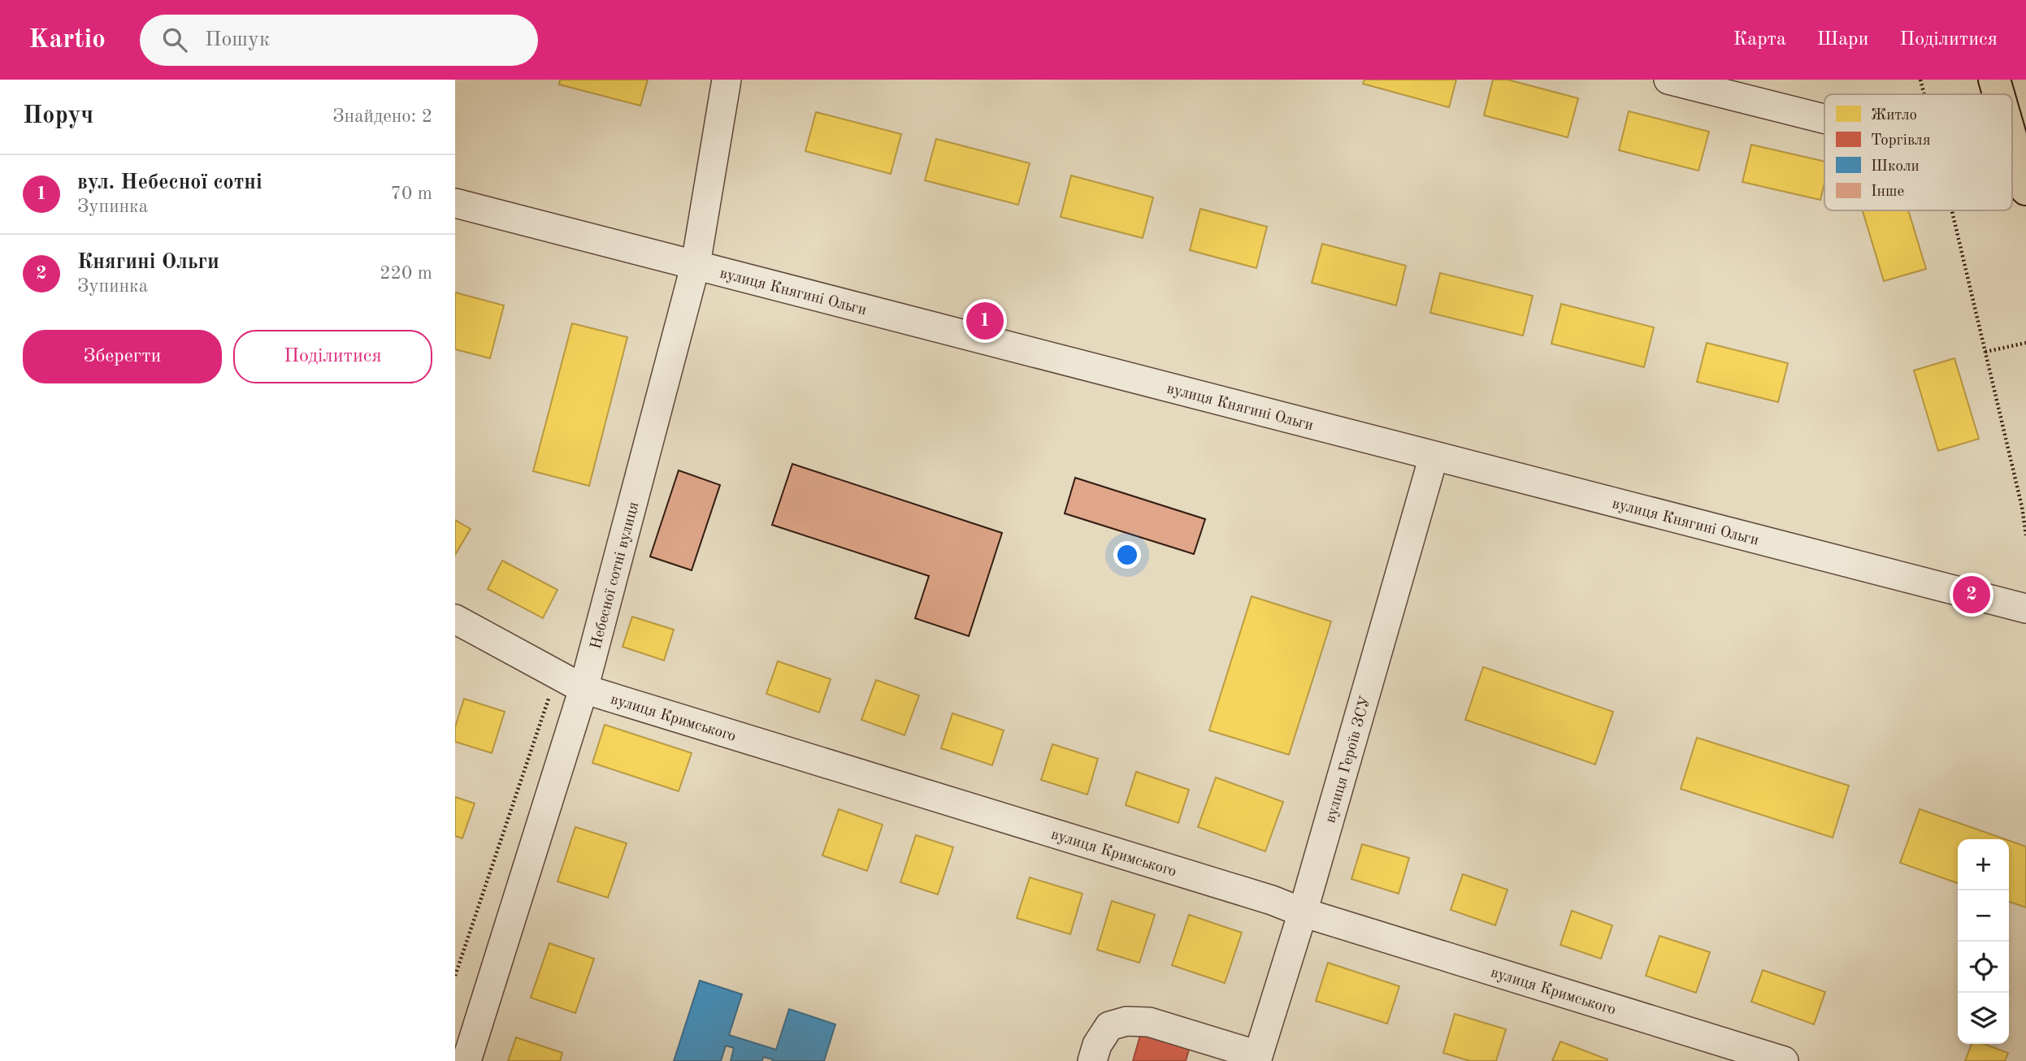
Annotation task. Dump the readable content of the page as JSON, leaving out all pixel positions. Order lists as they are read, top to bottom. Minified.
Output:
{"streets":{"street":["вулиця Княгині Ольги","Небесної сотні вулиця","вулиця Кримського","вулиця Героїв ЗСУ"]},"crossings":[["вулиця Княгині Ольги","Небесної сотні вулиця"],["вулиця Княгині Ольги","вулиця Героїв ЗСУ"],["Небесної сотні вулиця","вулиця Кримського"],["вулиця Кримського","вулиця Героїв ЗСУ"]],"legend":["Житло","Торгівля","Школи","Інше"],"page":{"header":"Kartio","search":"Пошук","nav":["Карта","Шари","Поділитися"],"heading":["Поруч","Знайдено: 2"],"list":[{"mark":"1","name":"вул. Небесної сотні","note":"Зупинка","value":"70 m"},{"mark":"2","name":"Княгині Ольги","note":"Зупинка","value":"220 m"}],"pins":["1","2"],"buttons":["Зберегти","Поділитися"],"map_buttons":["+","−"]}}
